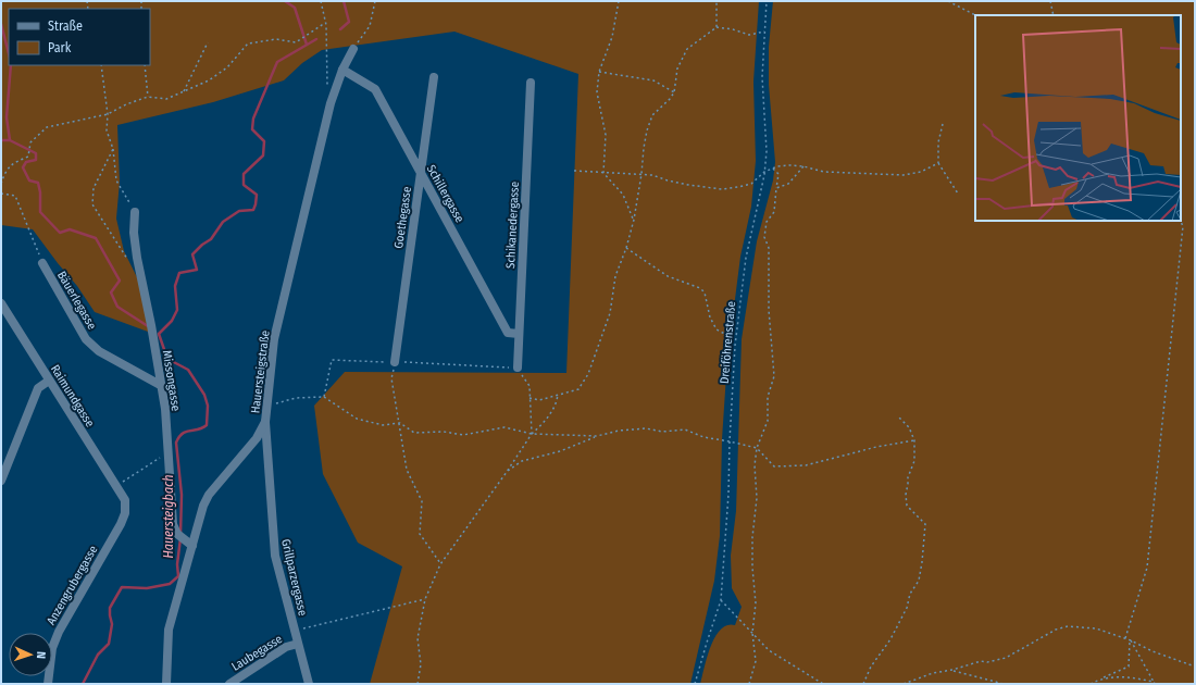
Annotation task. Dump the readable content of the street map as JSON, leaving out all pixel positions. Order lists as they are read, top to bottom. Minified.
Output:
{"streets":{"street":["Schillergasse","Goethegasse","Schikanedergasse","Bäuerlegasse","Hauersteigstraße","Missongasse","Raimundgasse","Grillparzergasse","Anzengrubergasse","Laubegasse"],"path":["Dreiföhrenstraße"]},"crossings":[["Schillergasse","Goethegasse"],["Schillergasse","Schikanedergasse"],["Schillergasse","Hauersteigstraße"],["Bäuerlegasse","Missongasse"],["Hauersteigstraße","Missongasse"],["Hauersteigstraße","Grillparzergasse"],["Raimundgasse","Anzengrubergasse"],["Grillparzergasse","Laubegasse"]],"water":["Hauersteigbach"],"legend":["Straße","Park"],"north":"right"}
